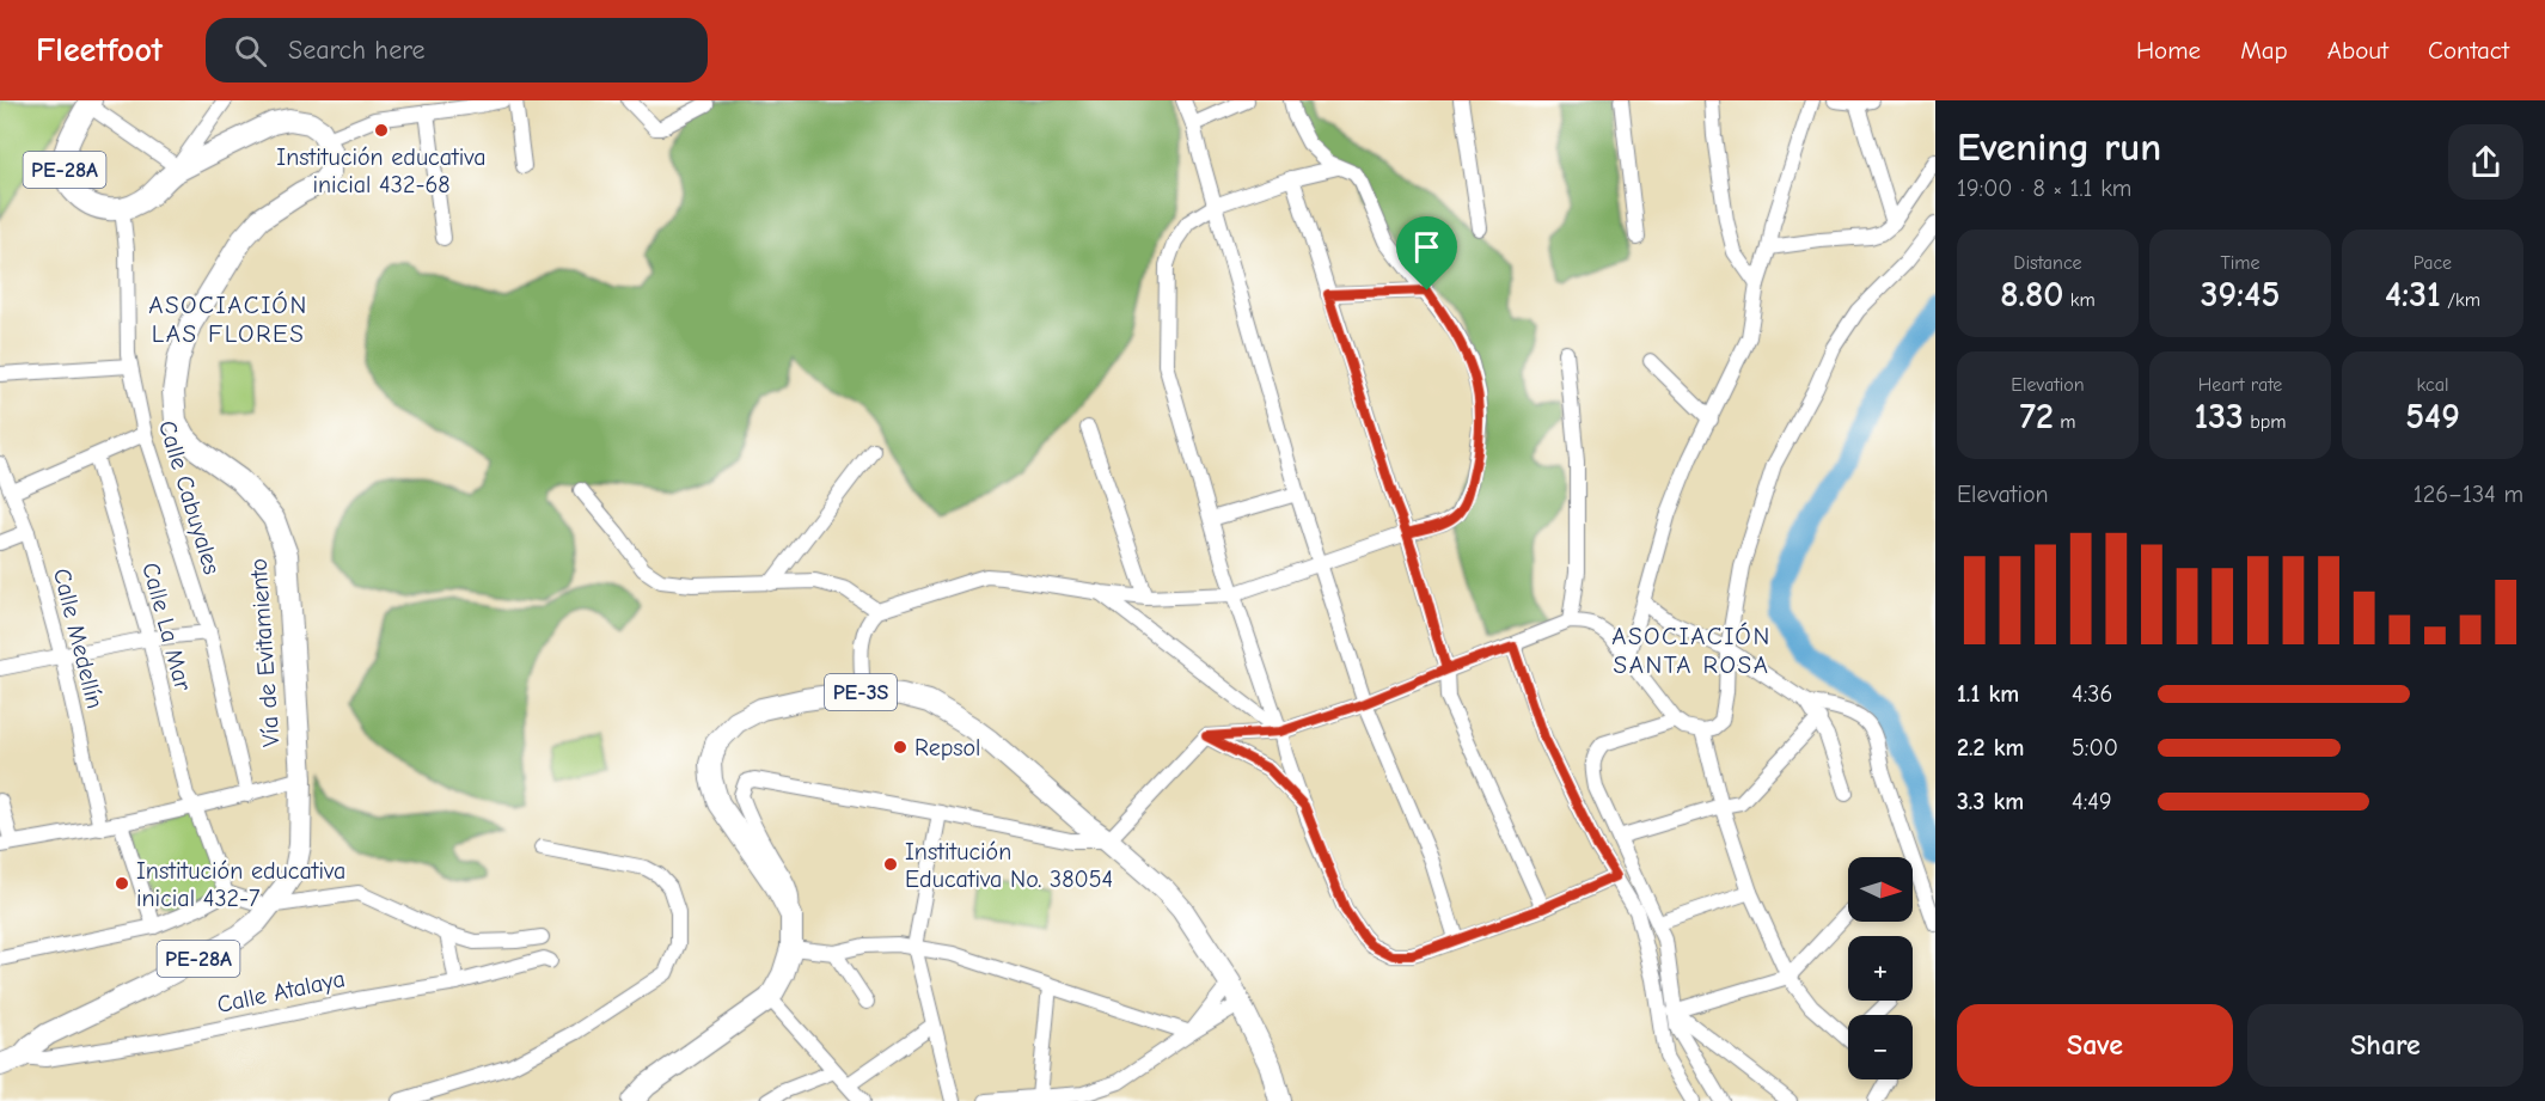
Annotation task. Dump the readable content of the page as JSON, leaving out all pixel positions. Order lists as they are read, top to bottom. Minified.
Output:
{"streets":{"highway":["PE-28A","Vía de Evitamiento","PE-3S"],"street":["Calle Cabuyales","Calle La Mar","Calle Medellín","Calle Atalaya"]},"crossings":[["PE-28A","Calle Cabuyales"],["PE-28A","Vía de Evitamiento"],["Vía de Evitamiento","Calle Atalaya"]],"districts":["ASOCIACIÓN LAS FLORES","ASOCIACIÓN SANTA ROSA"],"places":["Institución educativa inicial 432-68","Repsol","Institución Educativa No. 38054","Institución educativa inicial 432-7"],"north":"right","page":{"header":"Fleetfoot","search":"Search here","nav":["Home","Map","About","Contact"],"heading":["Evening run","19:00 · 8 × 1.1 km"],"stats":[["Distance","8.80 km"],["Time","39:45"],["Pace","4:31 /km"],["Elevation","72 m"],["Heart rate","133 bpm"],["kcal","549"]],"chart":["Elevation","126–134 m"],"list":[{"name":"1.1 km","note":"4:36"},{"name":"2.2 km","note":"5:00"},{"name":"3.3 km","note":"4:49"}],"map_buttons":["+","−"],"buttons":["Save","Share"]}}
